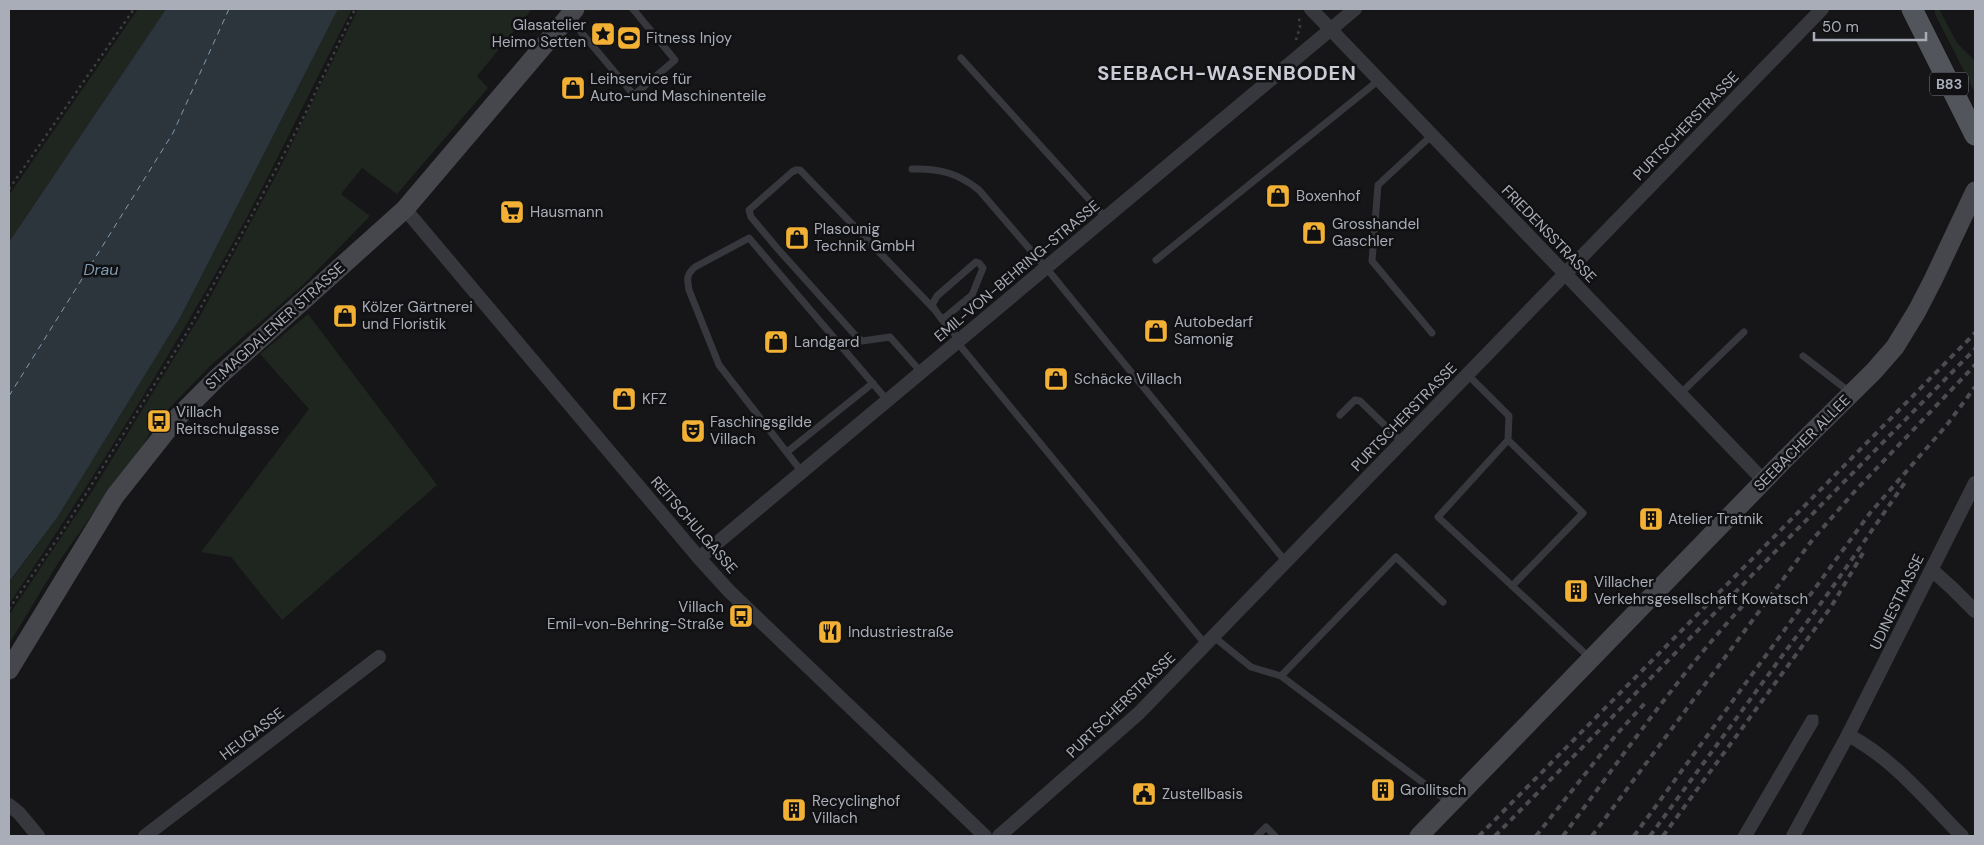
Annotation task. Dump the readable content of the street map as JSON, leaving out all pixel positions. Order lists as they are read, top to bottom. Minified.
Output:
{"streets":{"main road":["B83"],"street":["PURTSCHERSTRASSE","FRIEDENSSTRASSE","EMIL-VON-BEHRING-STRASSE","ST.MAGDALENER STRASSE","SEEBACHER ALLEE","REITSCHULGASSE","UDINESTRASSE","HEUGASSE"]},"crossings":[["PURTSCHERSTRASSE","FRIEDENSSTRASSE"],["FRIEDENSSTRASSE","EMIL-VON-BEHRING-STRASSE"],["FRIEDENSSTRASSE","SEEBACHER ALLEE"],["EMIL-VON-BEHRING-STRASSE","REITSCHULGASSE"],["ST.MAGDALENER STRASSE","REITSCHULGASSE"]],"districts":["SEEBACH-WASENBODEN"],"water":["Drau"],"places":{"place":["Glasatelier Heimo Setten"],"sports":["Fitness Injoy"],"shop":["Leihservice für Auto-und Maschinenteile","Boxenhof","Grosshandel Gaschler","Plasounig Technik GmbH","Kölzer Gärtnerei und Floristik","Autobedarf Samonig","Landgard","Schäcke Villach","KFZ"],"supermarket":["Hausmann"],"bus stop":["Villach Reitschulgasse","Villach Emil-von-Behring-Straße"],"theatre":["Faschingsgilde Villach"],"building":["Atelier Tratnik","Villacher Verkehrsgesellschaft Kowatsch","Grollitsch","Recyclinghof Villach"],"restaurant":["Industriestraße"],"public building":["Zustellbasis"]},"scale_bar":"50 m"}
